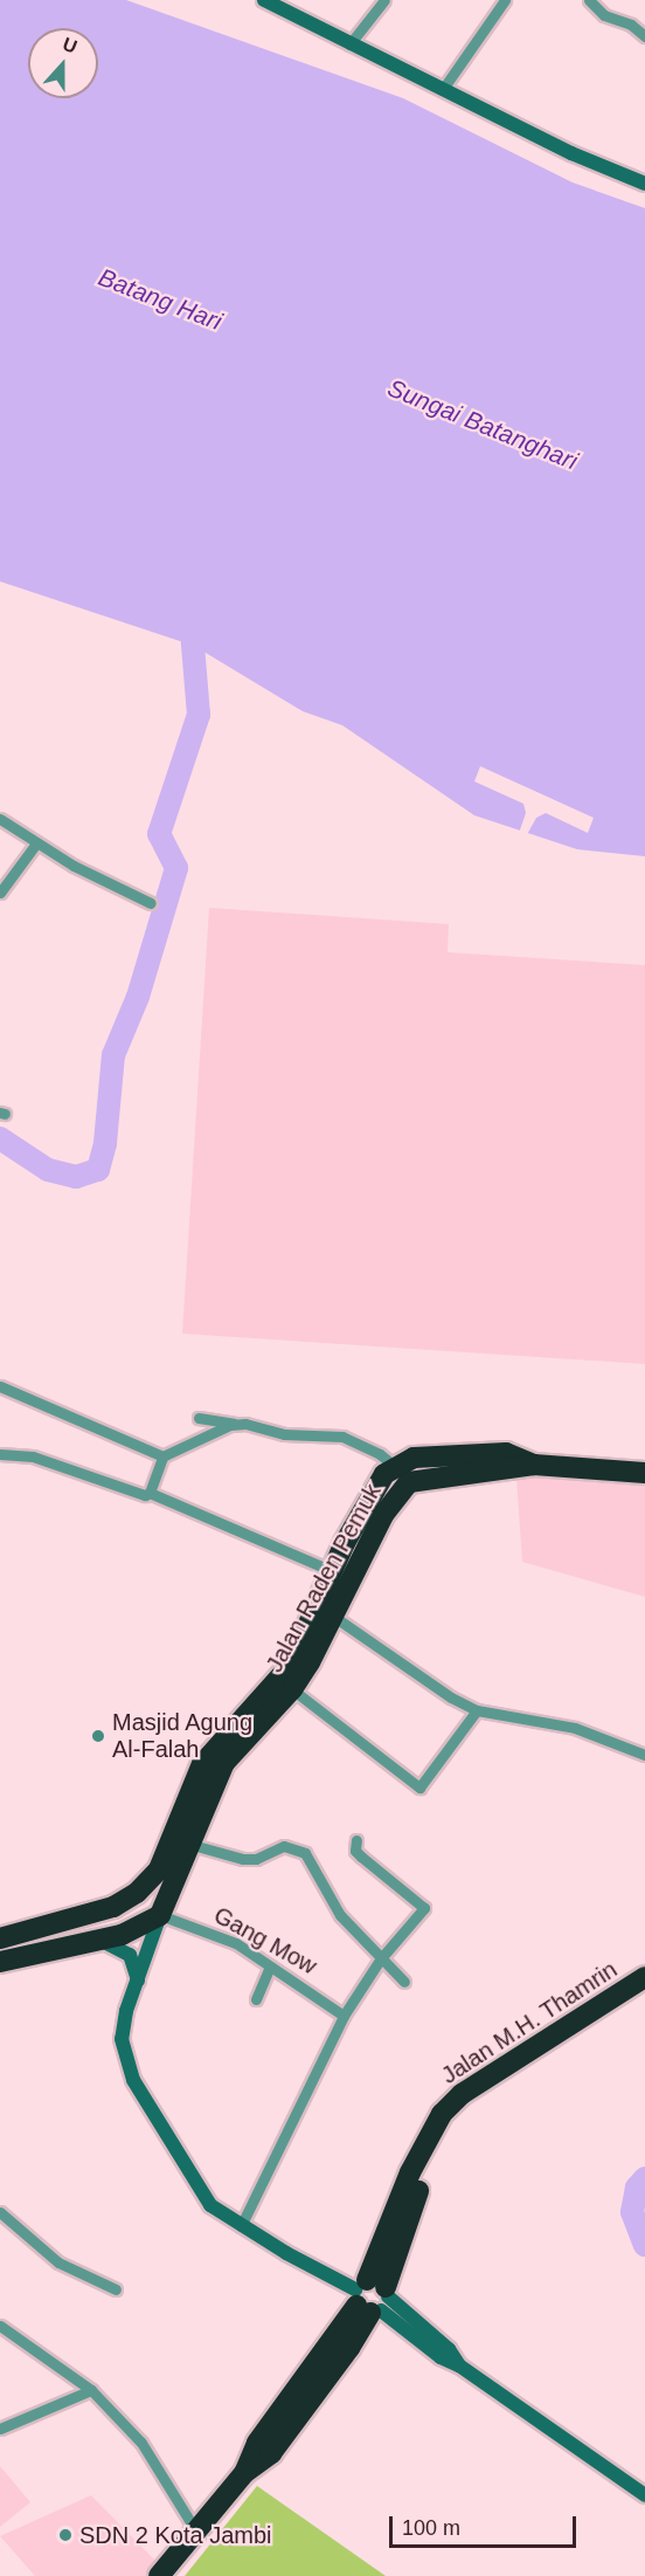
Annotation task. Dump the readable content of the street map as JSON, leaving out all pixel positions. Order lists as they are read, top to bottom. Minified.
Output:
{"streets":{"highway":["Jalan Raden Pemuk","Jalan M.H. Thamrin"],"street":["Gang Mow"]},"crossings":[["Jalan Raden Pemuk","Gang Mow"]],"water":["Batang Hari","Sungai Batanghari"],"places":["Masjid Agung Al-Falah","SDN 2 Kota Jambi"],"scale_bar":"100 m","north":"top"}
